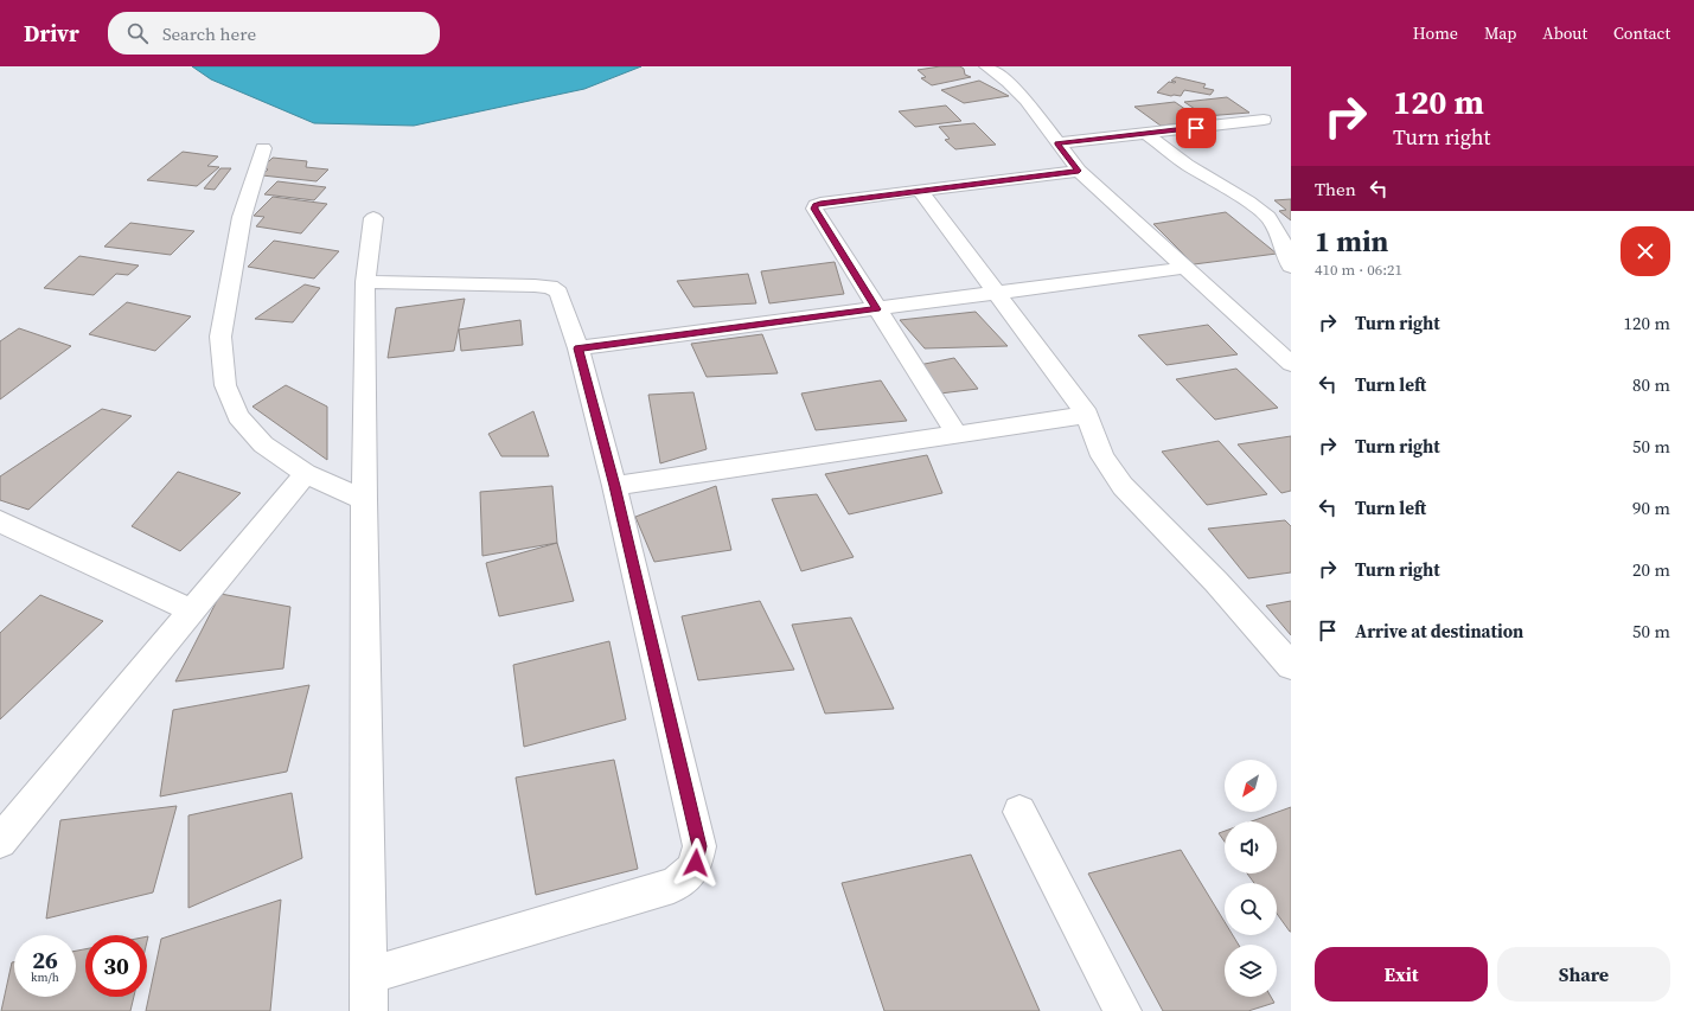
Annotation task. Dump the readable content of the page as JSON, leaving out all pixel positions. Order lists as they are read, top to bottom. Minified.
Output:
{"north":"bottom left","page":{"header":"Drivr","search":"Search here","nav":["Home","Map","About","Contact"],"turn":["120 m","Turn right"],"then":"Then","heading":["1 min","410 m · 06:21"],"list":[{"name":"Turn right","value":"120 m"},{"name":"Turn left","value":"80 m"},{"name":"Turn right","value":"50 m"},{"name":"Turn left","value":"90 m"},{"name":"Turn right","value":"20 m"},{"name":"Arrive at destination","value":"50 m"}],"speed":"26 km/h","limit":"30","buttons":["Exit","Share"]}}
